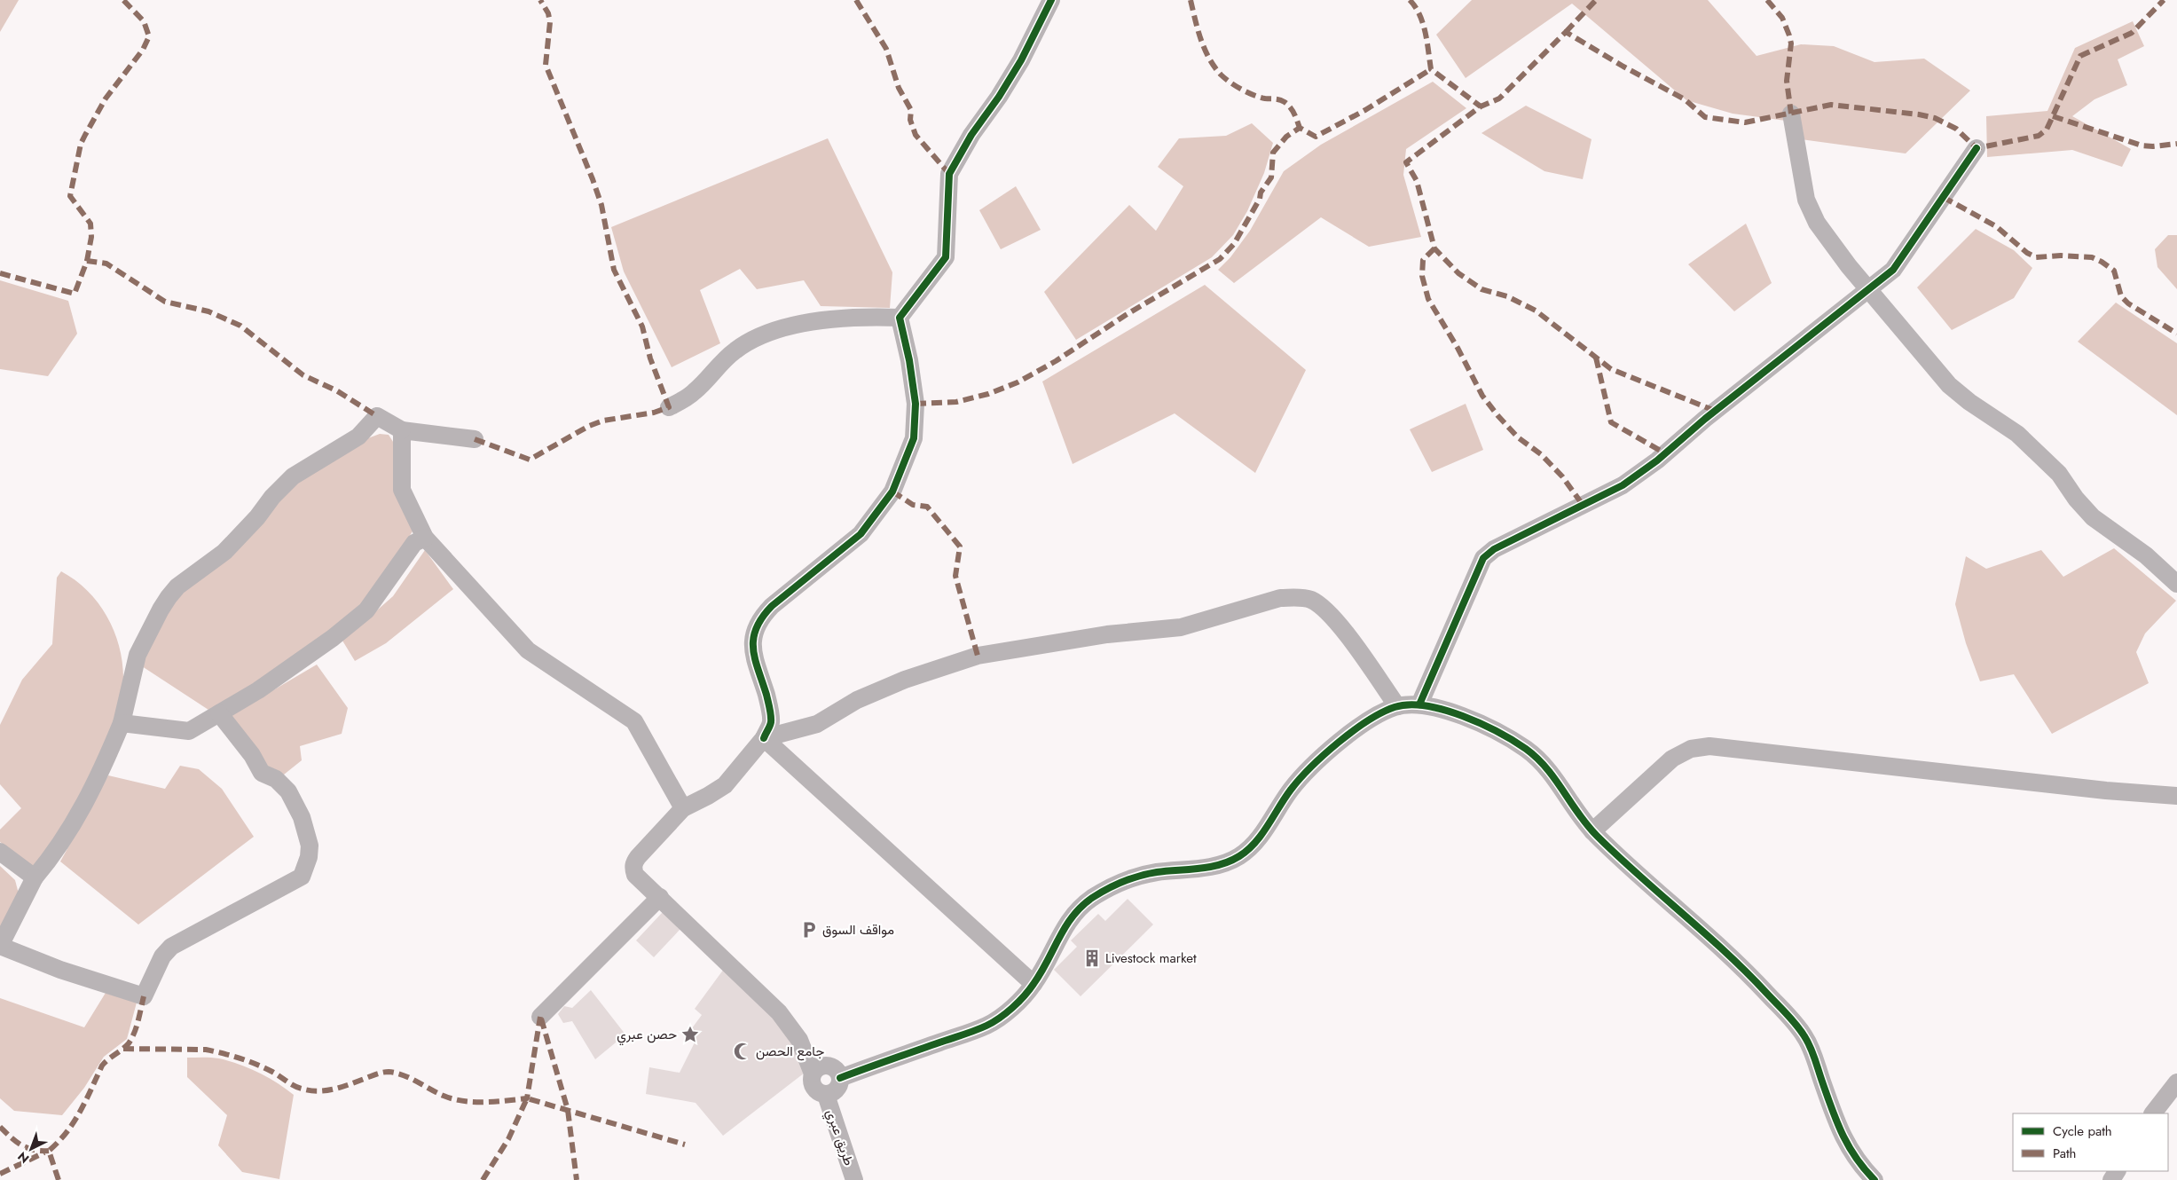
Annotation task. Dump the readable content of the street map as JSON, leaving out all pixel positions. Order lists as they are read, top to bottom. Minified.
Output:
{"streets":{"street":["طريق عبري"]},"places":{"parking":["مواقف السوق"],"building":["Livestock market"],"place":["حصن عبري"],"mosque":["جامع الحصن"]},"legend":["Cycle path","Path"],"north":"bottom left"}
